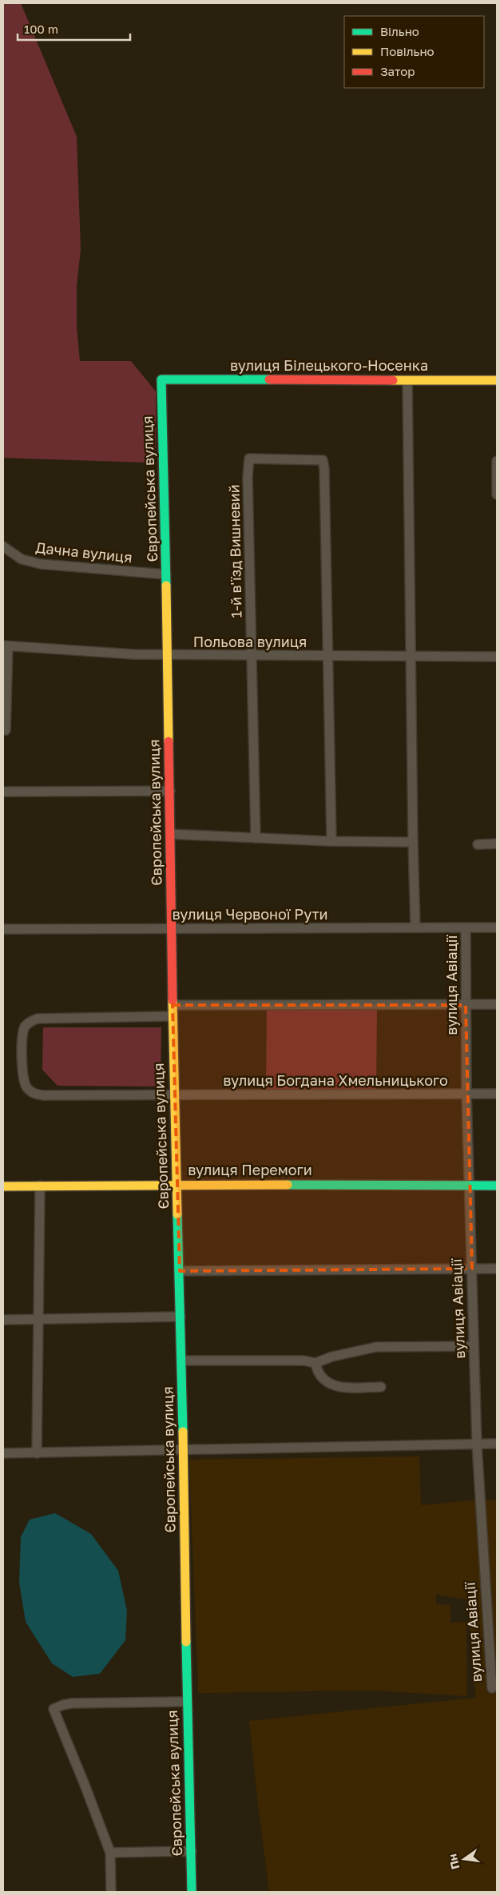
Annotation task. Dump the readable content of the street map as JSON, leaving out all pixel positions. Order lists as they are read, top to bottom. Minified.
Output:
{"streets":{"street":["вулиця Білецького-Носенка","Європейська вулиця","1-й в'їзд Вишневий","Дачна вулиця","Польова вулиця","вулиця Червоної Рути","вулиця Авіації","вулиця Богдана Хмельницького","вулиця Перемоги"]},"crossings":[["вулиця Білецького-Носенка","Європейська вулиця"],["Європейська вулиця","Дачна вулиця"],["Європейська вулиця","Польова вулиця"],["Європейська вулиця","вулиця Червоної Рути"],["Європейська вулиця","вулиця Богдана Хмельницького"],["Європейська вулиця","вулиця Перемоги"],["1-й в'їзд Вишневий","Польова вулиця"],["вулиця Червоної Рути","вулиця Авіації"],["вулиця Авіації","вулиця Богдана Хмельницького"],["вулиця Авіації","вулиця Перемоги"]],"legend":["Вільно","Повільно","Затор"],"scale_bar":"100 m","north":"left"}
